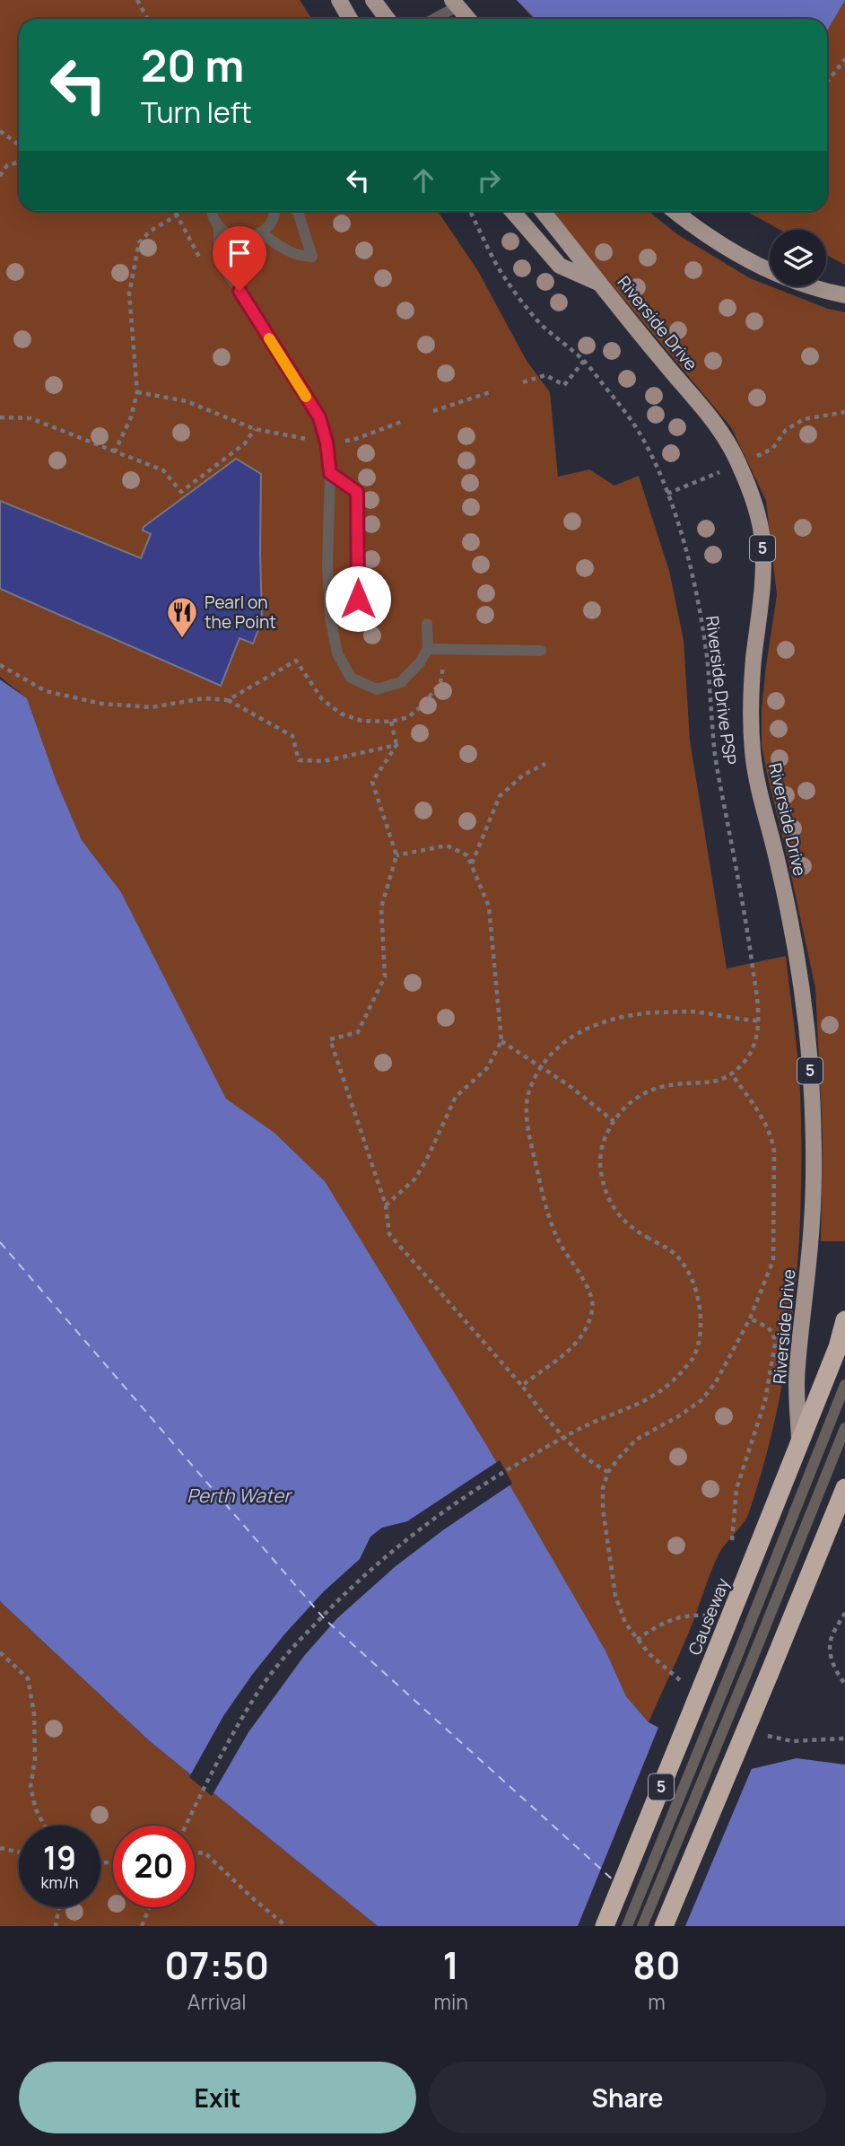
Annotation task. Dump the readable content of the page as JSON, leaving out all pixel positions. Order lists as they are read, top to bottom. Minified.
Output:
{"streets":{"highway":["5","Causeway"],"main road":["Riverside Drive"],"path":["Riverside Drive PSP"]},"crossings":[["Riverside Drive","Causeway"]],"water":["Perth Water"],"places":{"restaurant":["Pearl on the Point"]},"page":{"turn":["20 m","Turn left"],"speed":"19 km/h","limit":"20","eta":["07:50","Arrival","1","min","80","m"],"buttons":["Exit","Share"]}}
